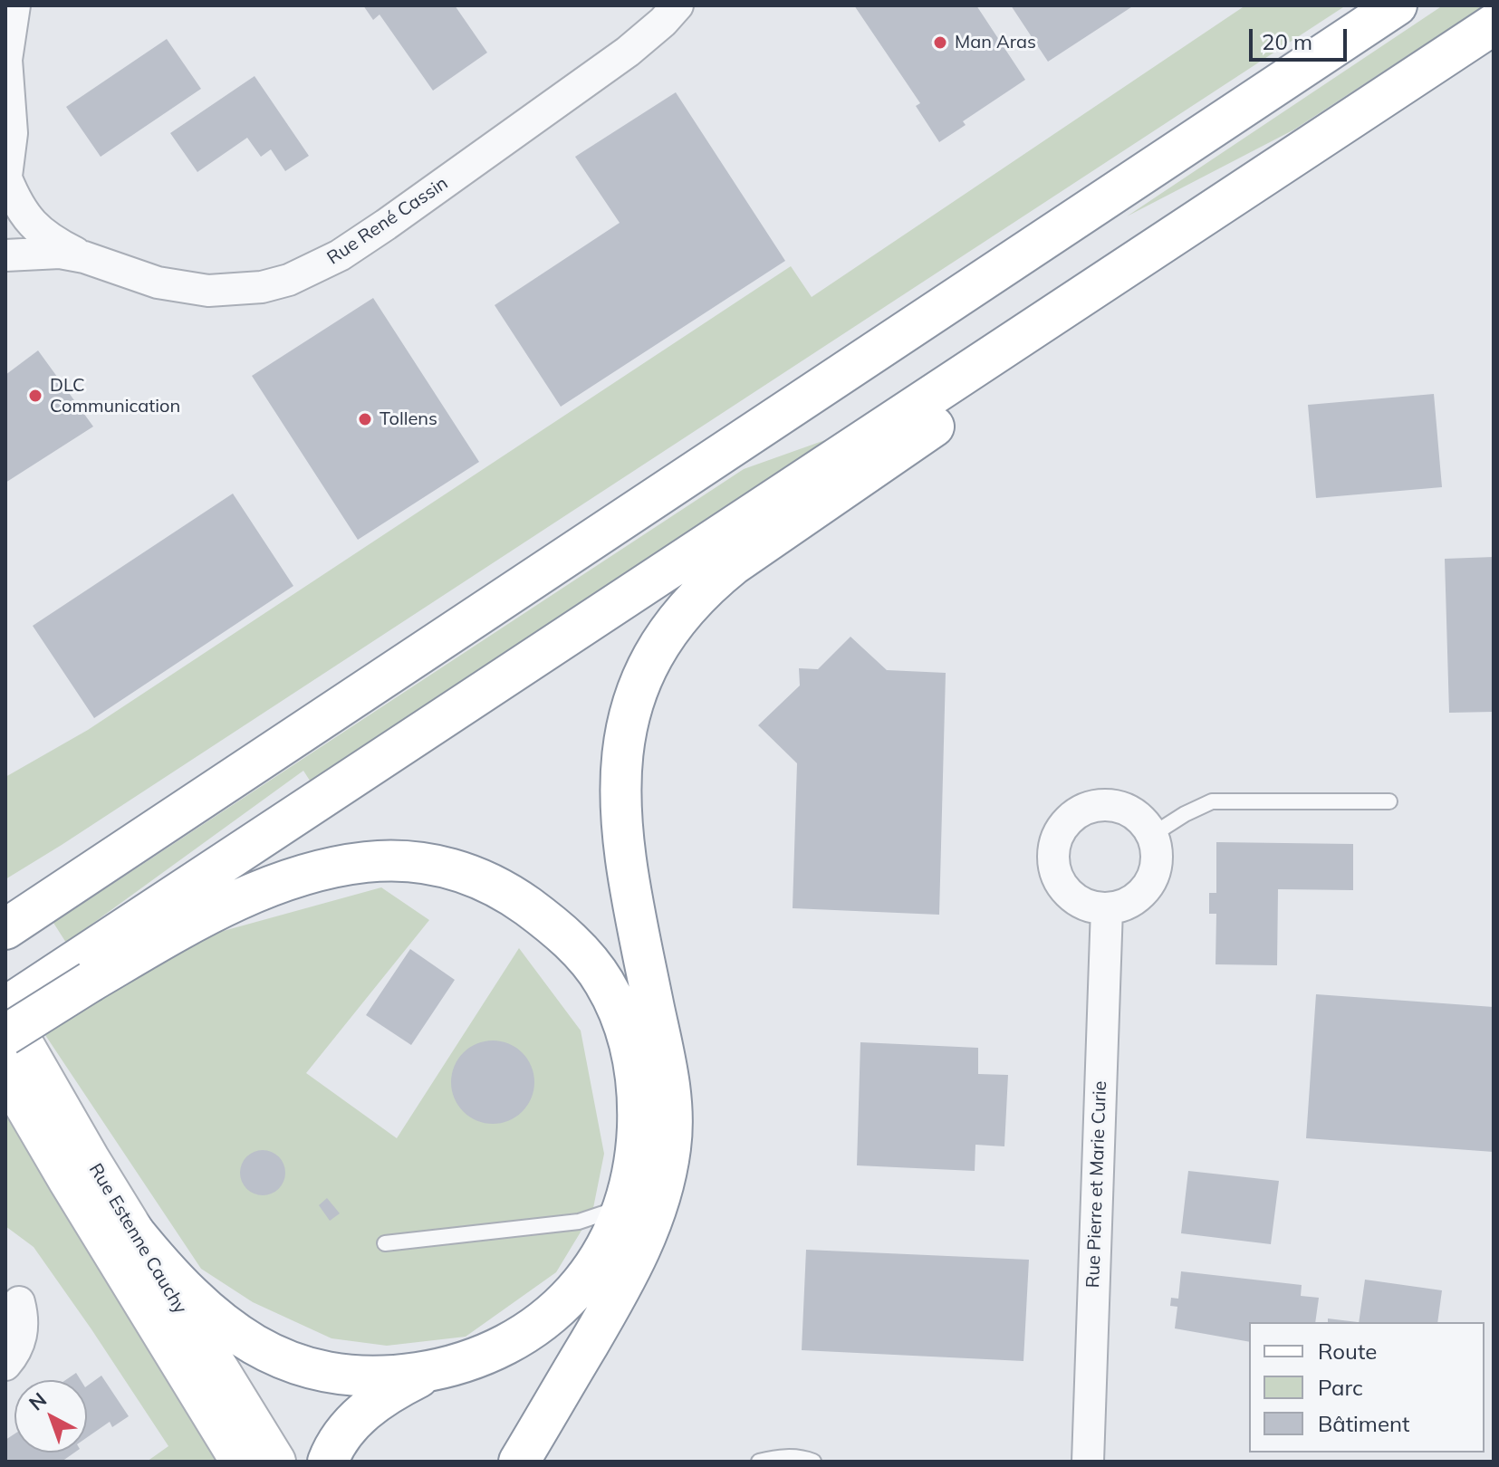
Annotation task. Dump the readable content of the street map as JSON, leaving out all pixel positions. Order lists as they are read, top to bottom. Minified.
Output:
{"streets":{"main road":["Rue Estenne Cauchy"],"street":["Rue René Cassin","Rue Pierre et Marie Curie"]},"places":["Man Aras","DLC Communication","Tollens"],"legend":["Route","Parc","Bâtiment"],"scale_bar":"20 m","north":"top left"}
